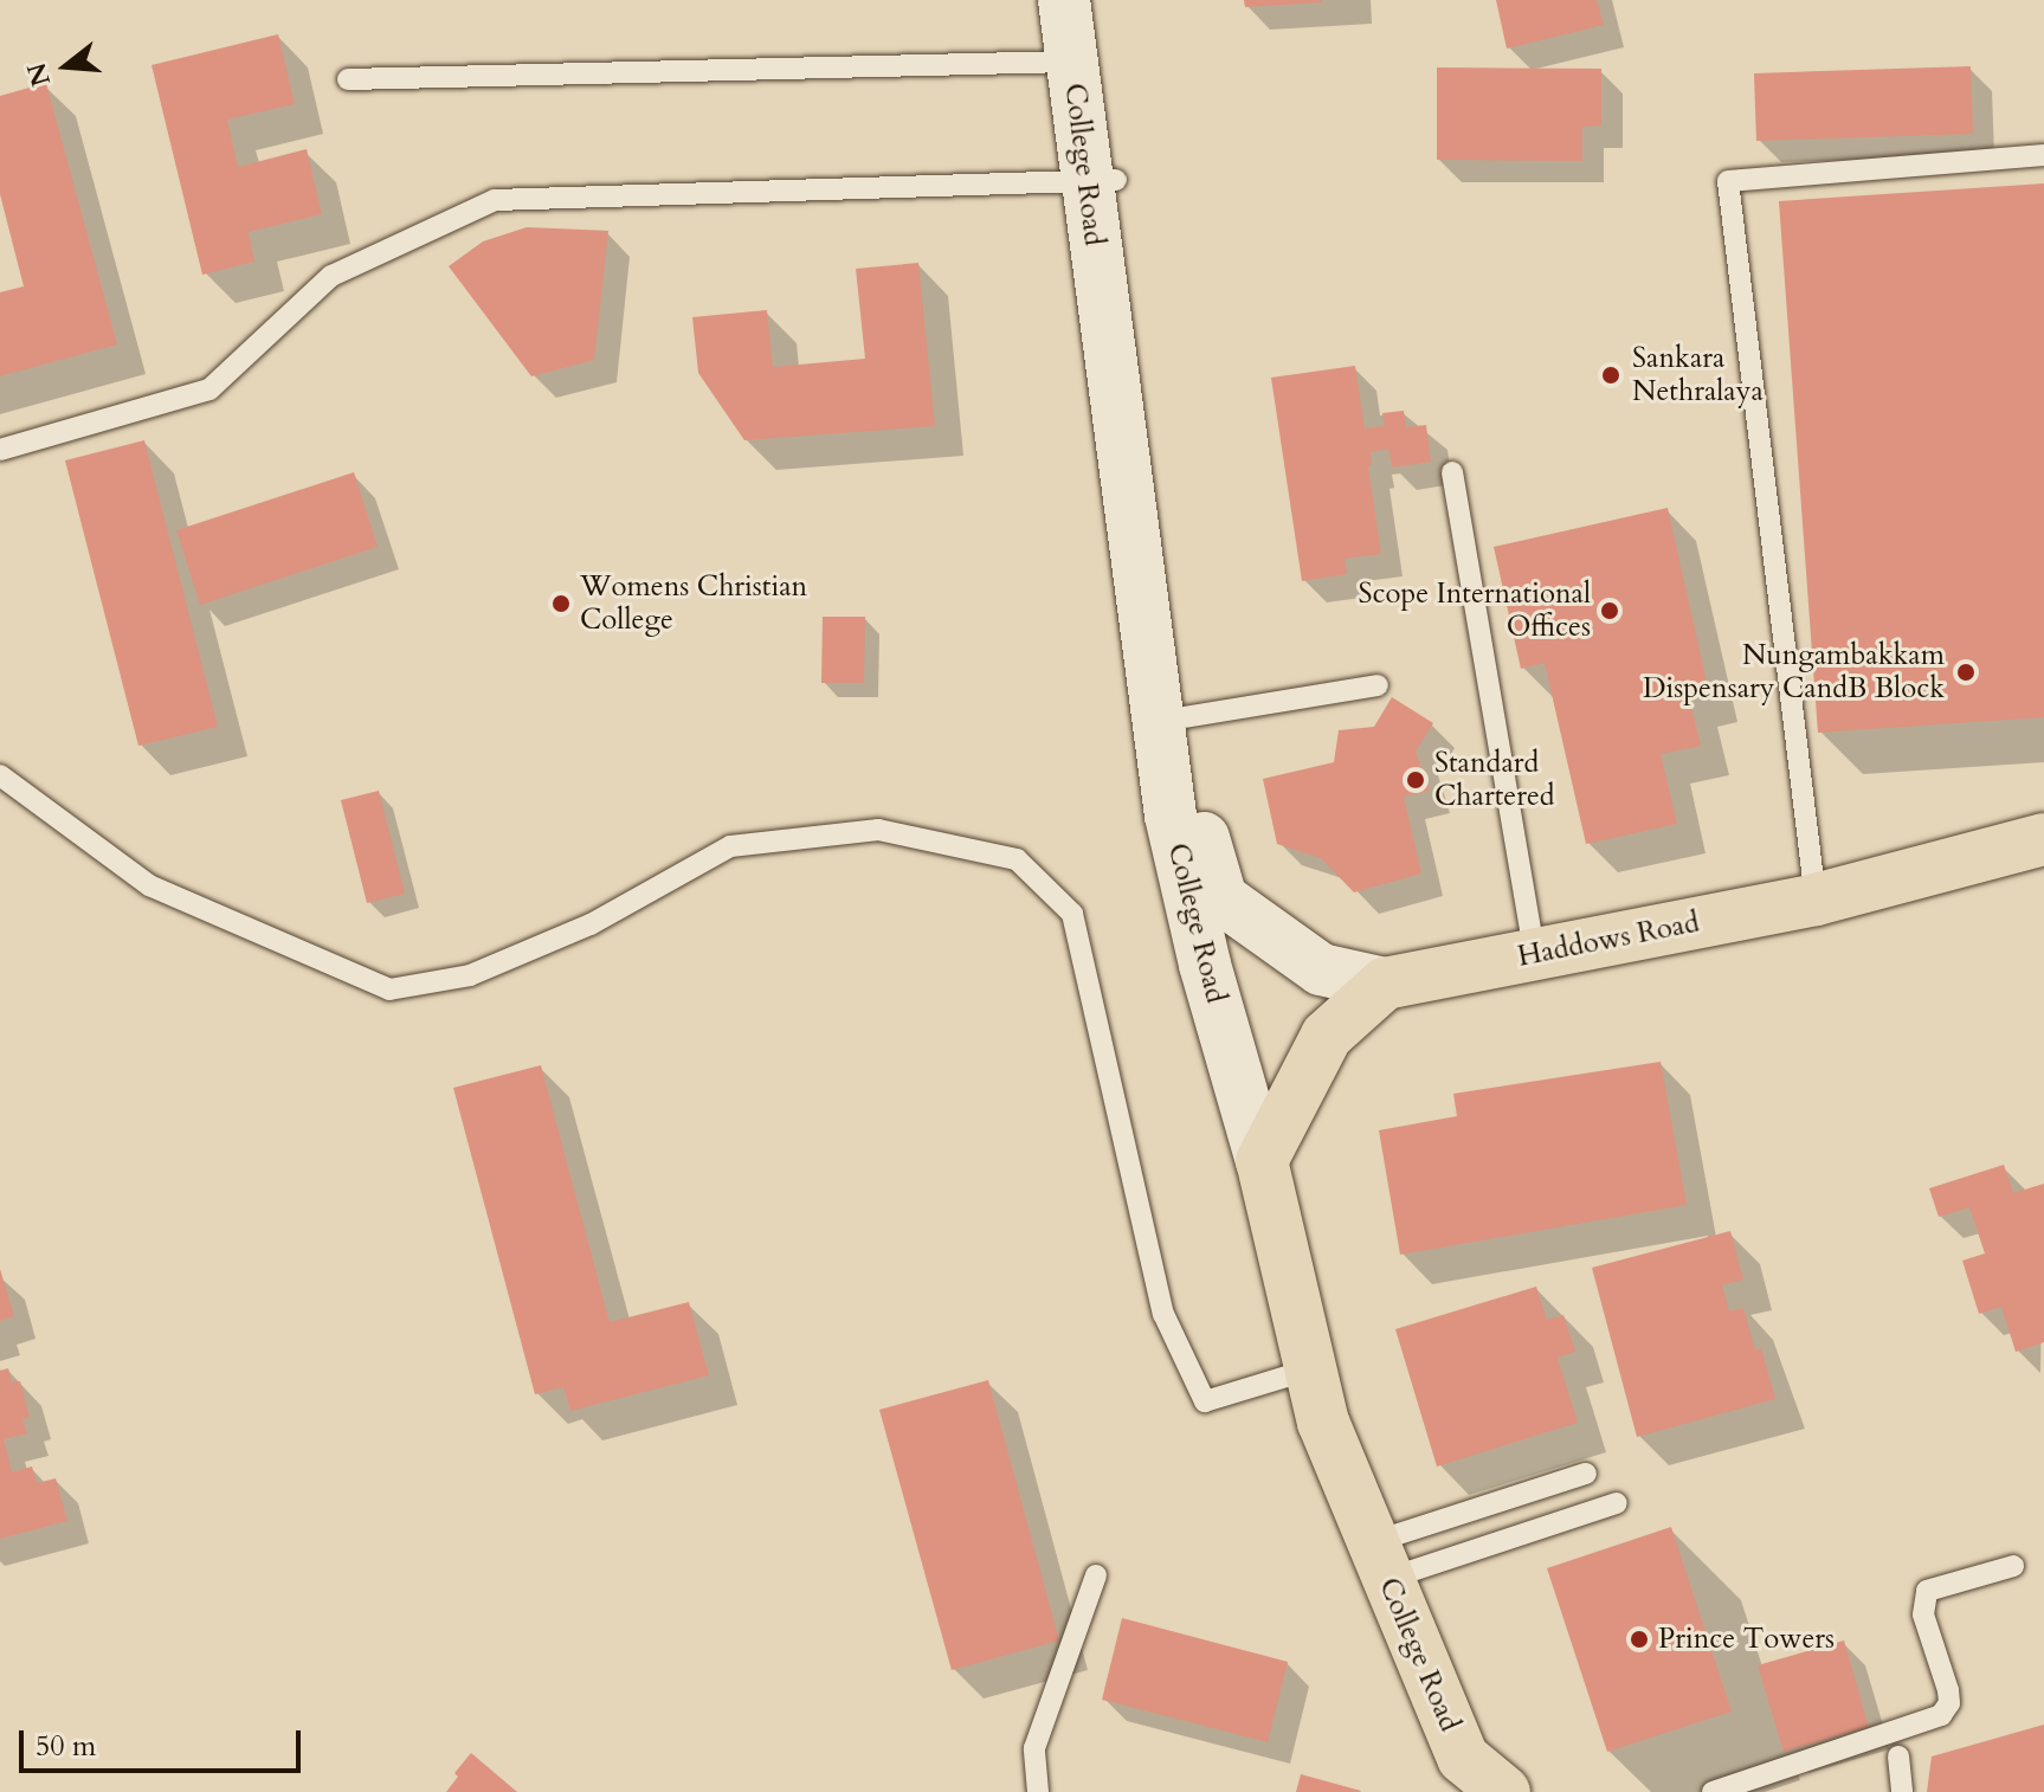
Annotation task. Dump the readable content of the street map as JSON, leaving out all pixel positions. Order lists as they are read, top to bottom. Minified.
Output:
{"streets":{"main road":["College Road","Haddows Road"]},"crossings":[["College Road","Haddows Road"]],"places":["Sankara Nethralaya","Womens Christian College","Scope International Offices","Nungambakkam Dispensary CandB Block","Standard Chartered","Prince Towers"],"scale_bar":"50 m","north":"left"}
